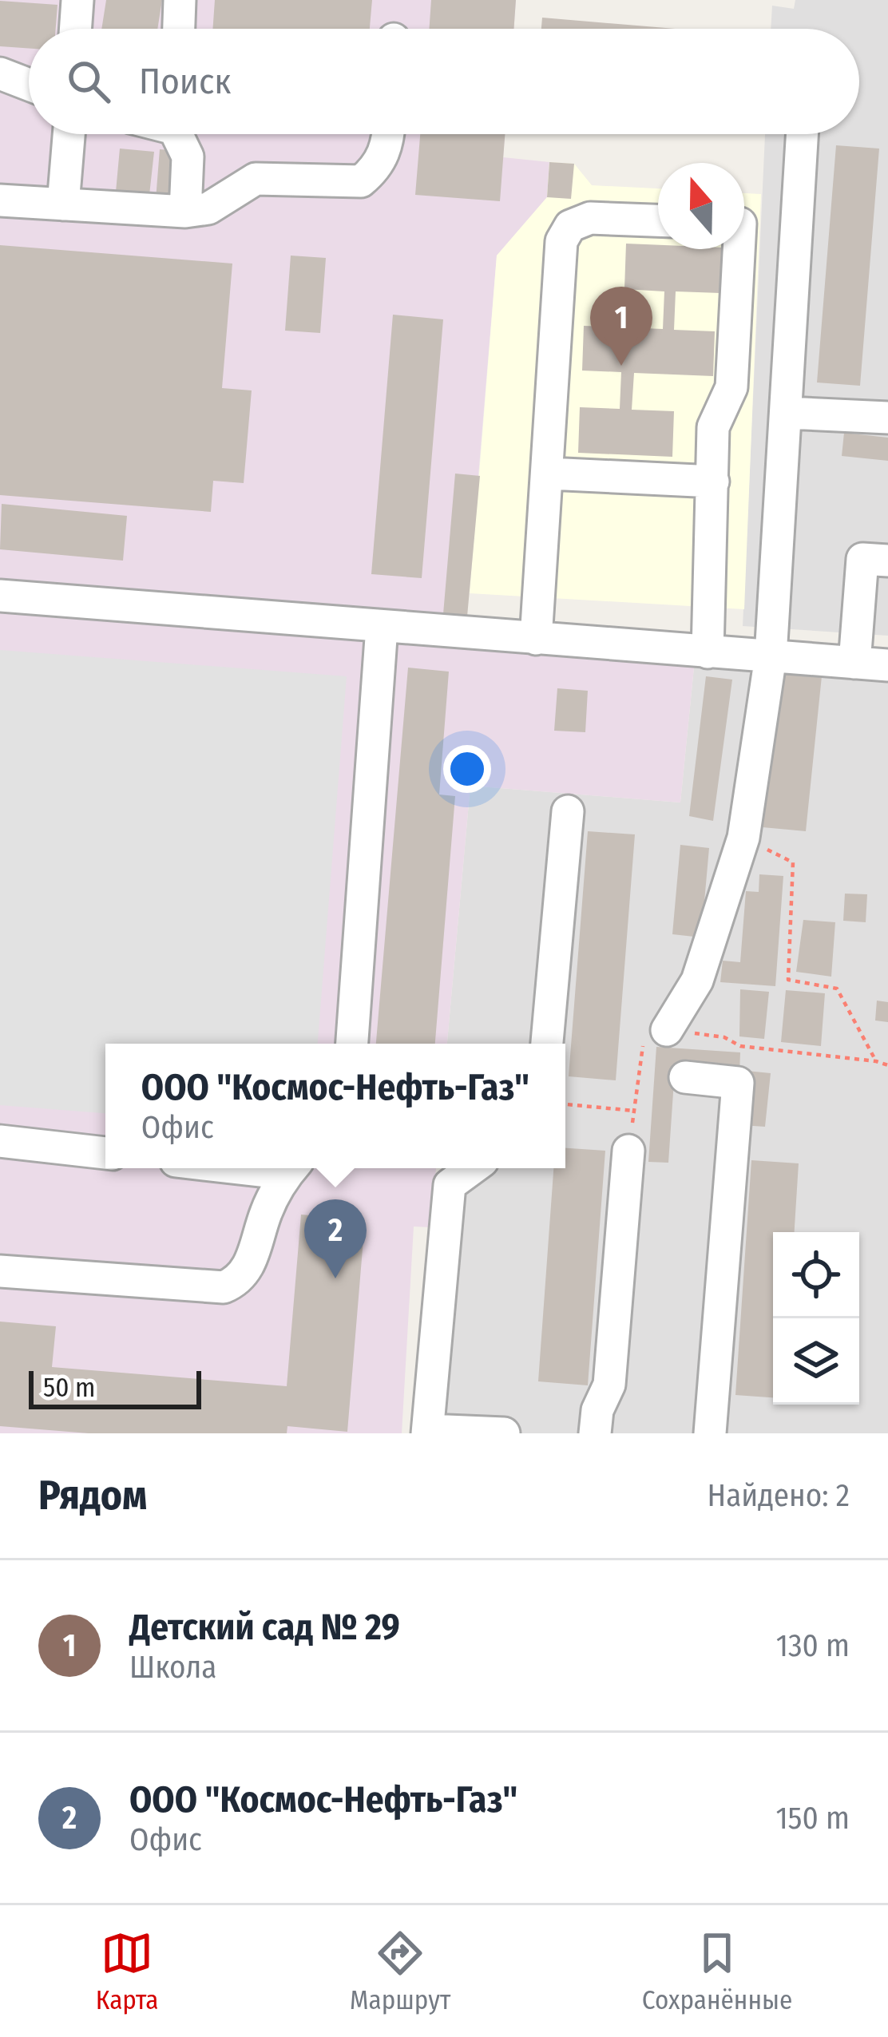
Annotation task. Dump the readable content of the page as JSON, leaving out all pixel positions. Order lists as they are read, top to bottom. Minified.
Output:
{"scale_bar":"50 m","north":"top","page":{"search":"Поиск","pins":["1","2"],"popup":["ООО \"Космос-Нефть-Газ\"","Офис"],"scale":"50 m","heading":["Рядом","Найдено: 2"],"list":[{"mark":"1","name":"Детский сад № 29","note":"Школа","value":"130 m"},{"mark":"2","name":"ООО \"Космос-Нефть-Газ\"","note":"Офис","value":"150 m"}],"nav":["Карта","Маршрут","Сохранённые"]}}
